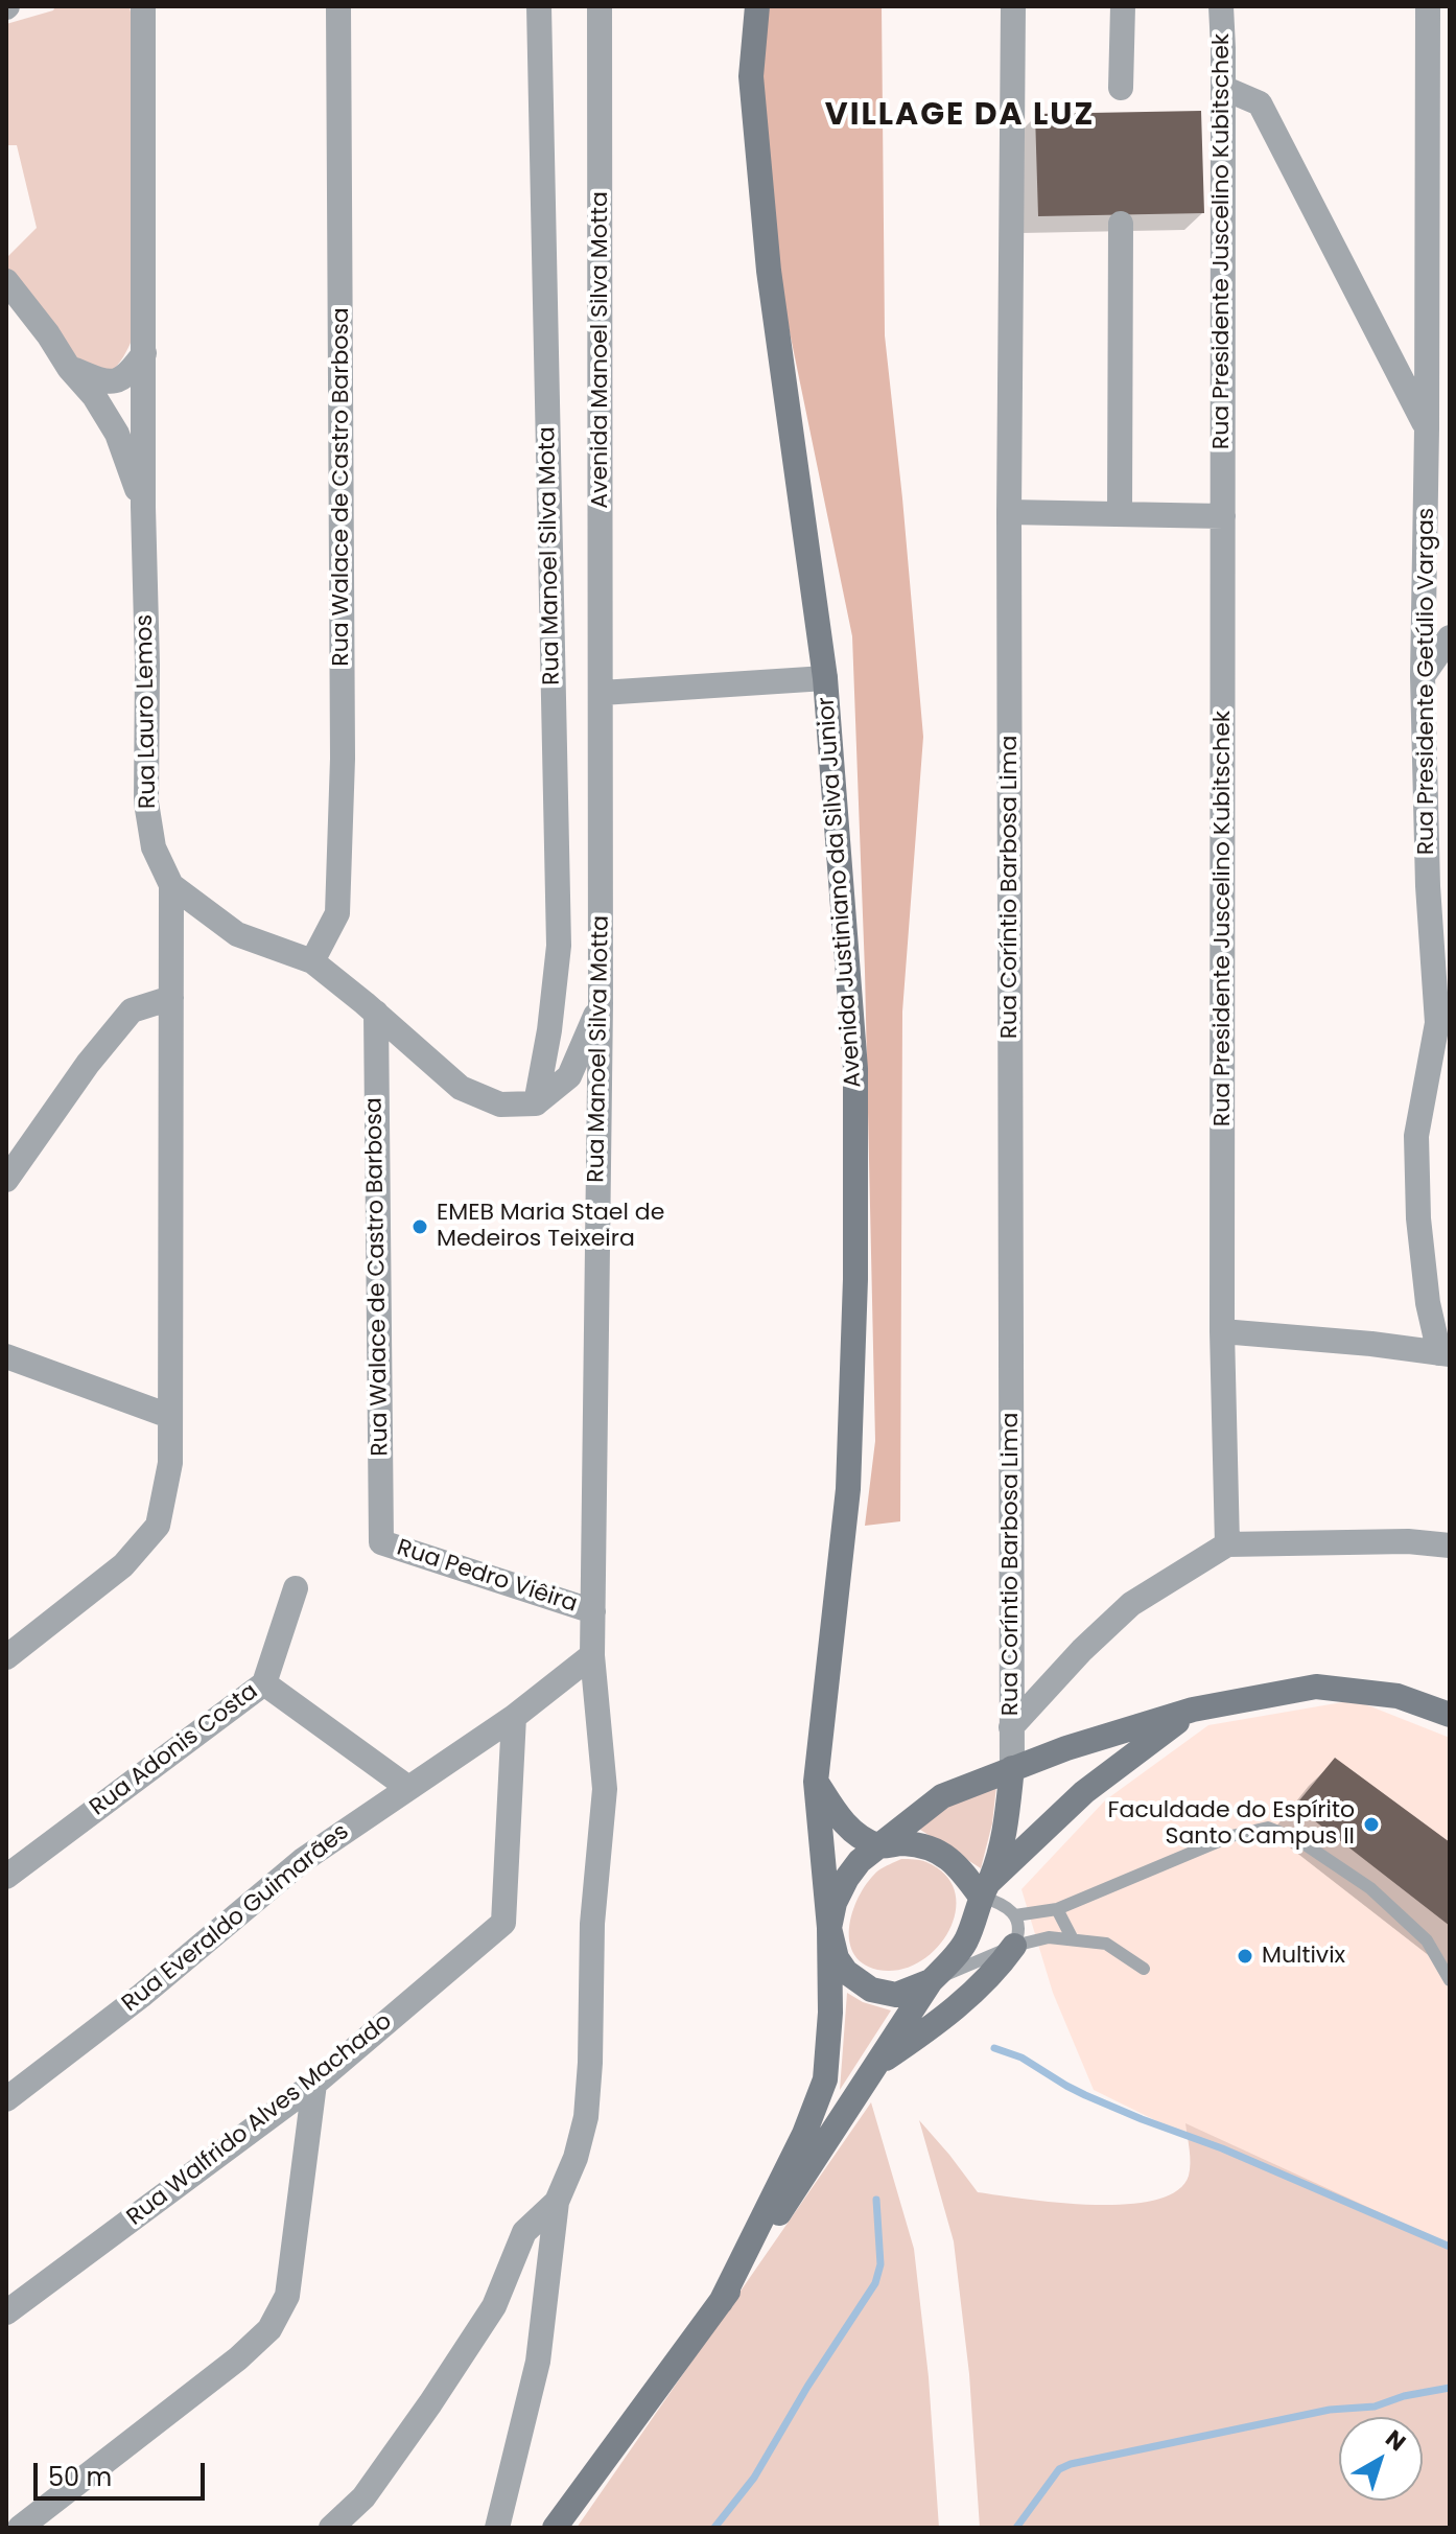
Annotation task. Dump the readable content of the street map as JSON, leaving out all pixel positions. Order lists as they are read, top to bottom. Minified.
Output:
{"streets":{"main road":["Avenida Justiniano da Silva Junior"],"street":["Rua Presidente Juscelino Kubitschek","Avenida Manoel Silva Motta","Rua Walace de Castro Barbosa","Rua Manoel Silva Mota","Rua Presidente Getúlio Vargas","Rua Lauro Lemos","Rua Coríntio Barbosa Lima","Rua Manoel Silva Motta","Rua Pedro Viêira","Rua Adonis Costa","Rua Everaldo Guimarães","Rua Walfrido Alves Machado"]},"crossings":[["Avenida Manoel Silva Motta","Rua Manoel Silva Motta"],["Rua Walace de Castro Barbosa","Rua Pedro Viêira"],["Rua Manoel Silva Motta","Rua Pedro Viêira"],["Rua Manoel Silva Motta","Rua Everaldo Guimarães"],["Rua Everaldo Guimarães","Rua Walfrido Alves Machado"]],"districts":["VILLAGE DA LUZ"],"places":["EMEB Maria Stael de Medeiros Teixeira","Faculdade do Espírito Santo Campus II","Multivix"],"scale_bar":"50 m","north":"top right"}
